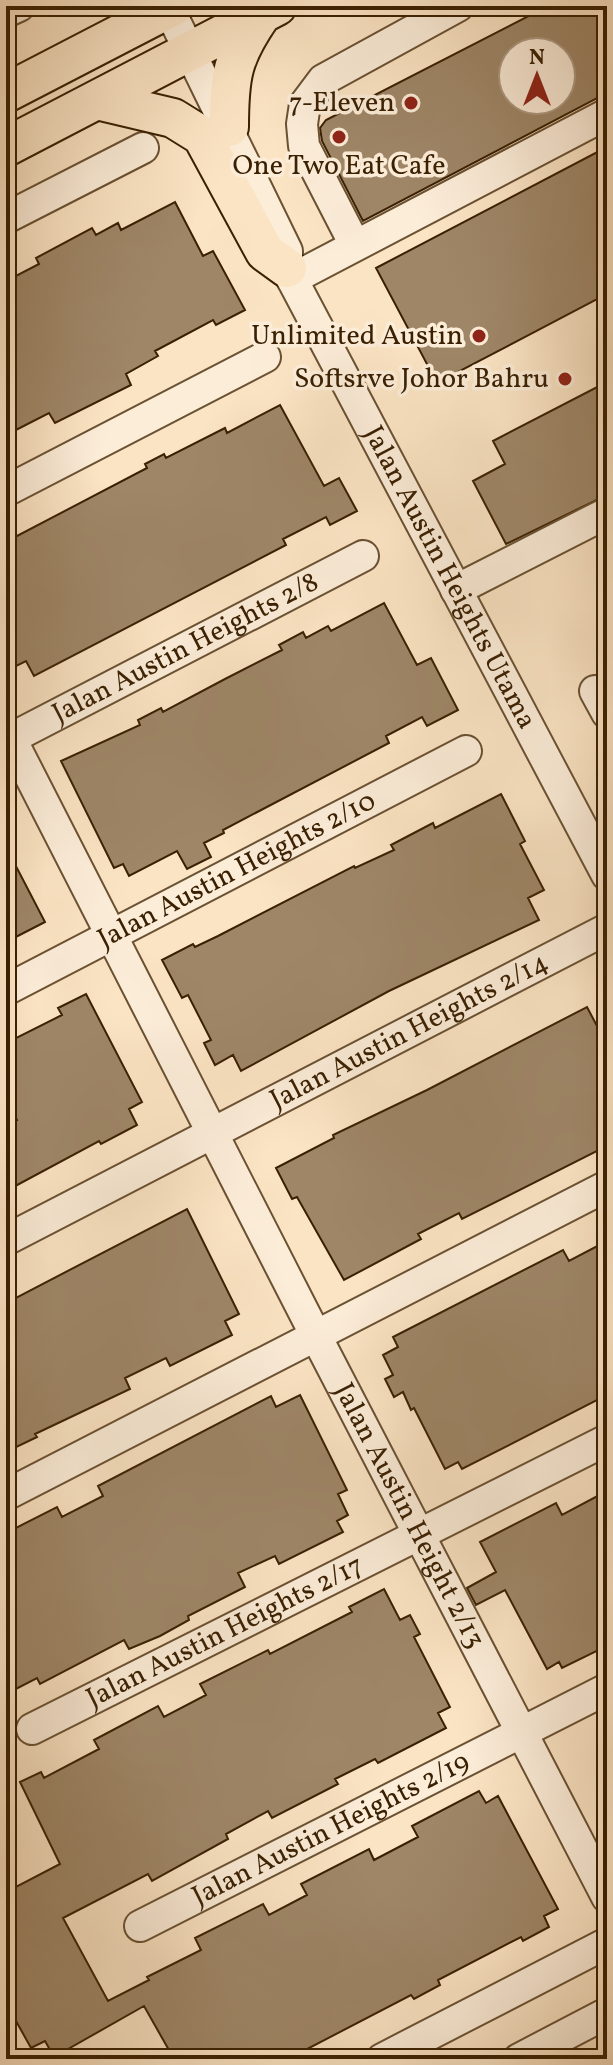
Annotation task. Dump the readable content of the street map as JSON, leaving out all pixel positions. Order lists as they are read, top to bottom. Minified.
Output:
{"streets":{"street":["Jalan Austin Heights Utama","Jalan Austin Heights 2/8","Jalan Austin Heights 2/10","Jalan Austin Heights 2/14","Jalan Austin Height 2/13","Jalan Austin Heights 2/17","Jalan Austin Heights 2/19"]},"crossings":[["Jalan Austin Heights 2/8","Jalan Austin Height 2/13"],["Jalan Austin Heights 2/10","Jalan Austin Height 2/13"],["Jalan Austin Heights 2/14","Jalan Austin Height 2/13"],["Jalan Austin Height 2/13","Jalan Austin Heights 2/17"],["Jalan Austin Height 2/13","Jalan Austin Heights 2/19"]],"places":["7-Eleven","One Two Eat Cafe","Unlimited Austin","Softsrve Johor Bahru"],"north":"top"}
